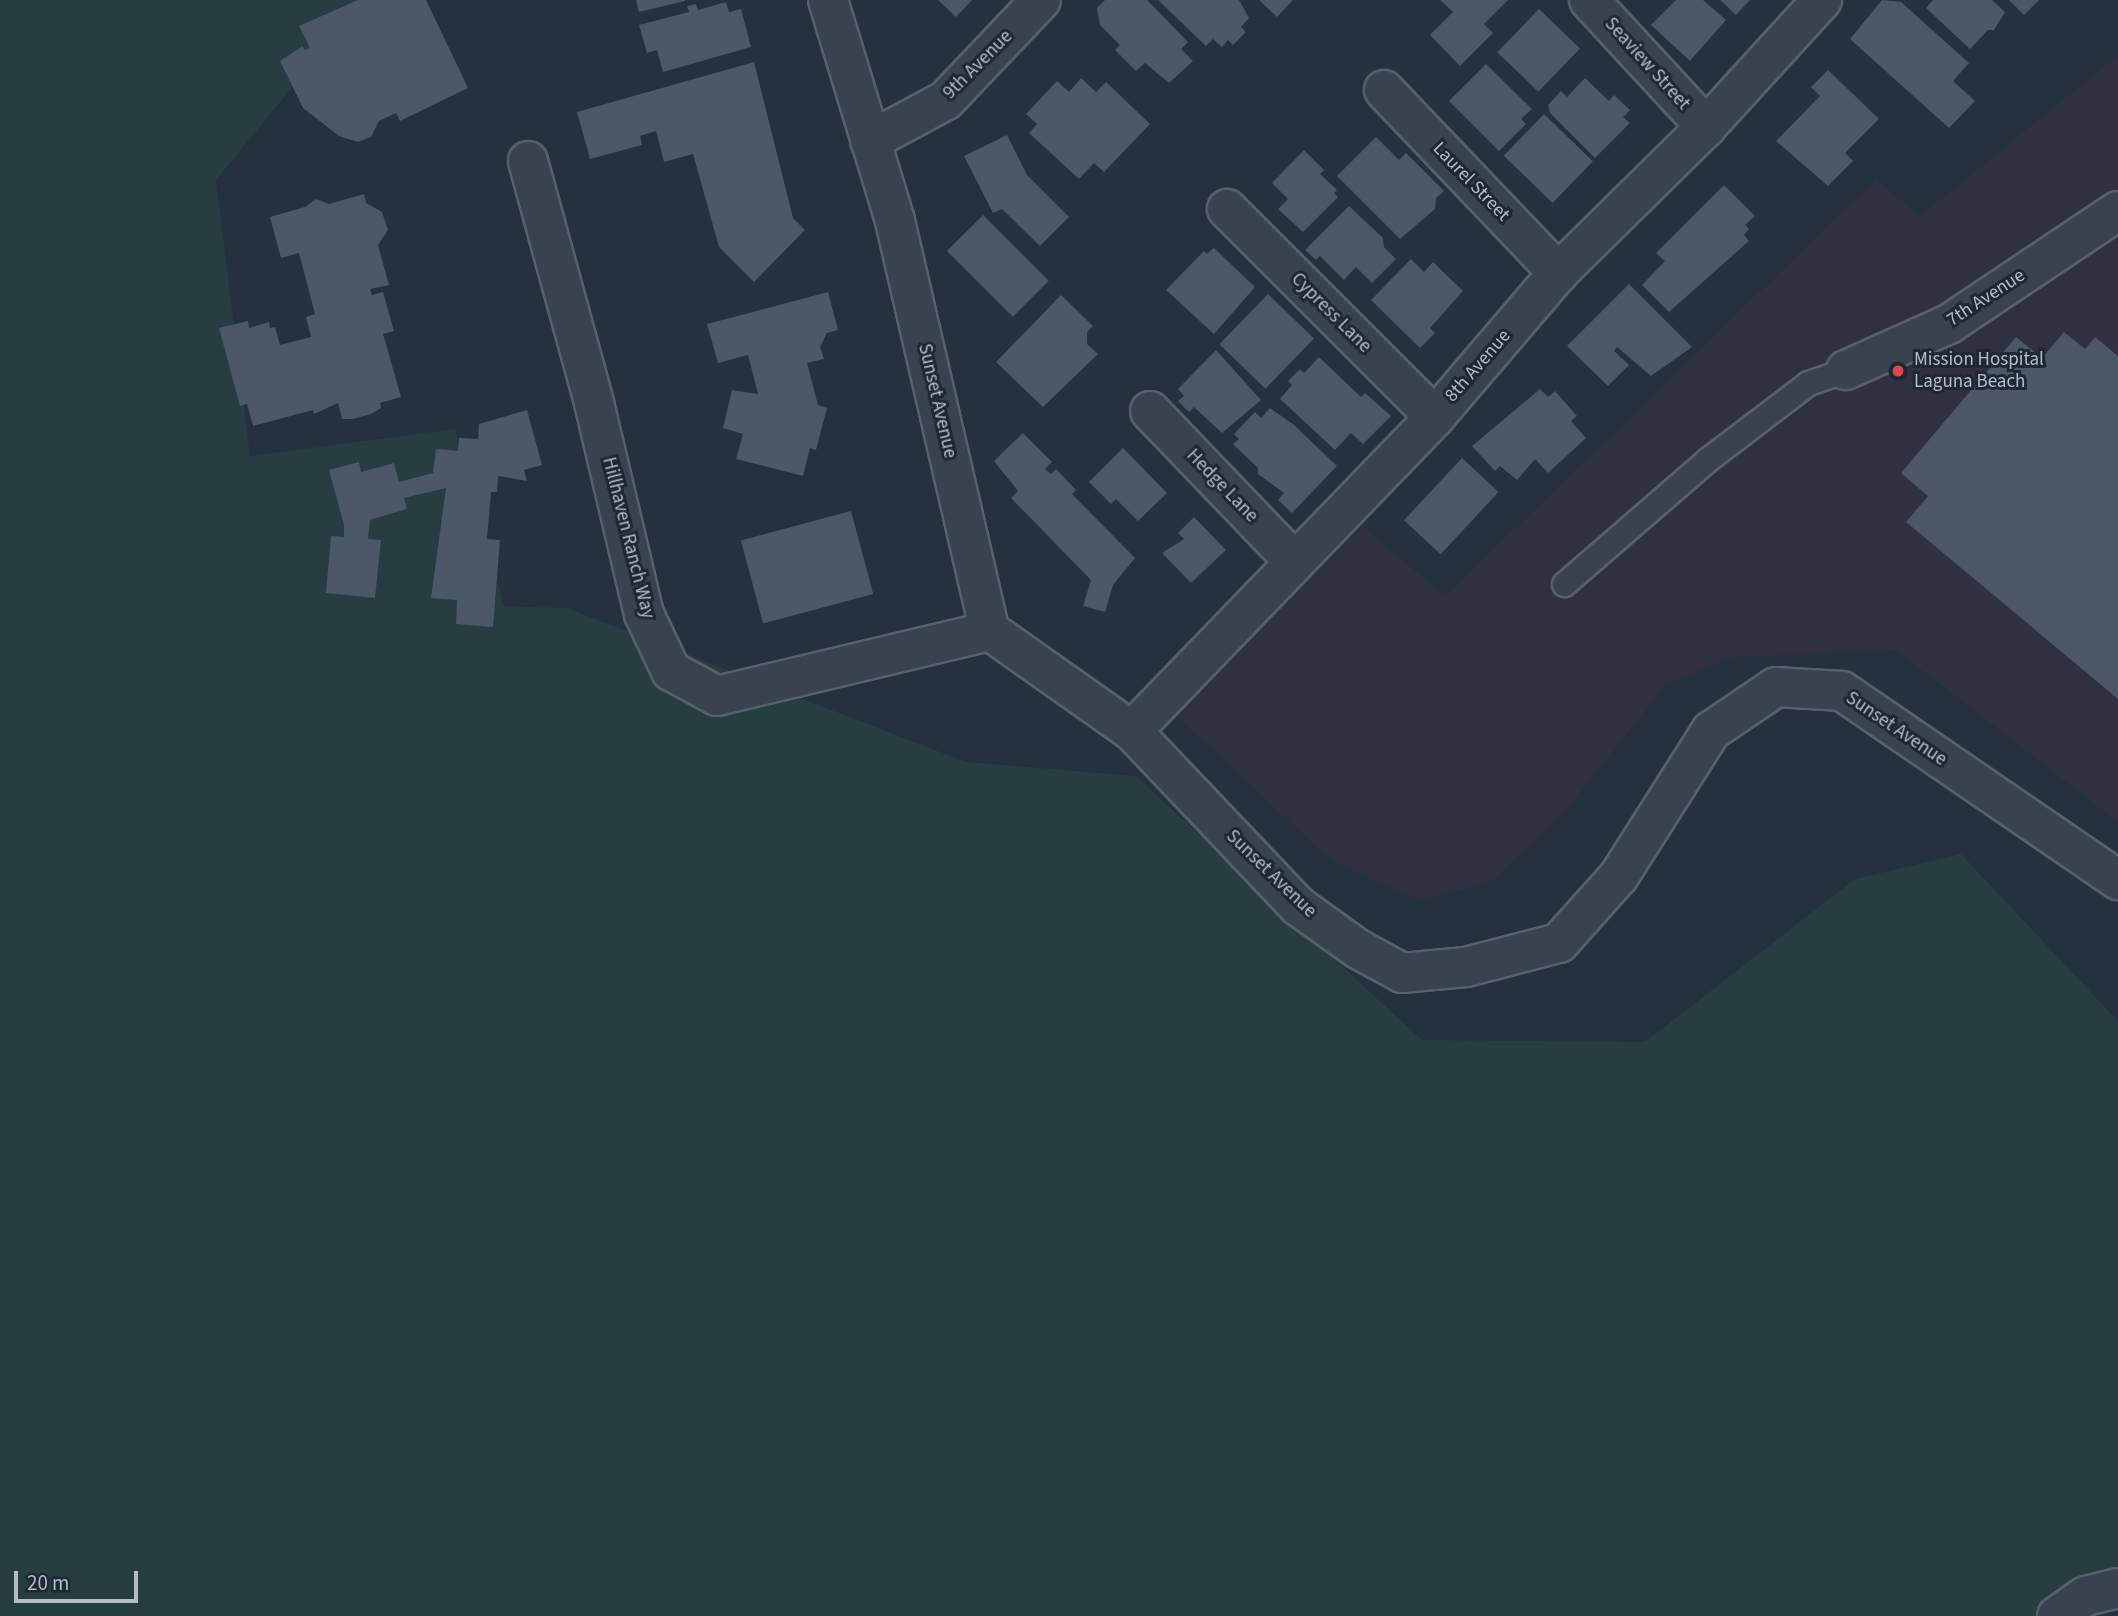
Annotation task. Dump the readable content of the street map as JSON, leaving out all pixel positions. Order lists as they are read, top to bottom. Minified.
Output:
{"streets":{"street":["Seaview Street","9th Avenue","Laurel Street","7th Avenue","Cypress Lane","8th Avenue","Sunset Avenue","Hedge Lane","Hillhaven Ranch Way"]},"crossings":[["Seaview Street","8th Avenue"],["9th Avenue","Sunset Avenue"],["Laurel Street","8th Avenue"],["Cypress Lane","8th Avenue"],["8th Avenue","Sunset Avenue"],["8th Avenue","Hedge Lane"],["Sunset Avenue","Hillhaven Ranch Way"]],"places":["Mission Hospital Laguna Beach"],"scale_bar":"20 m"}
